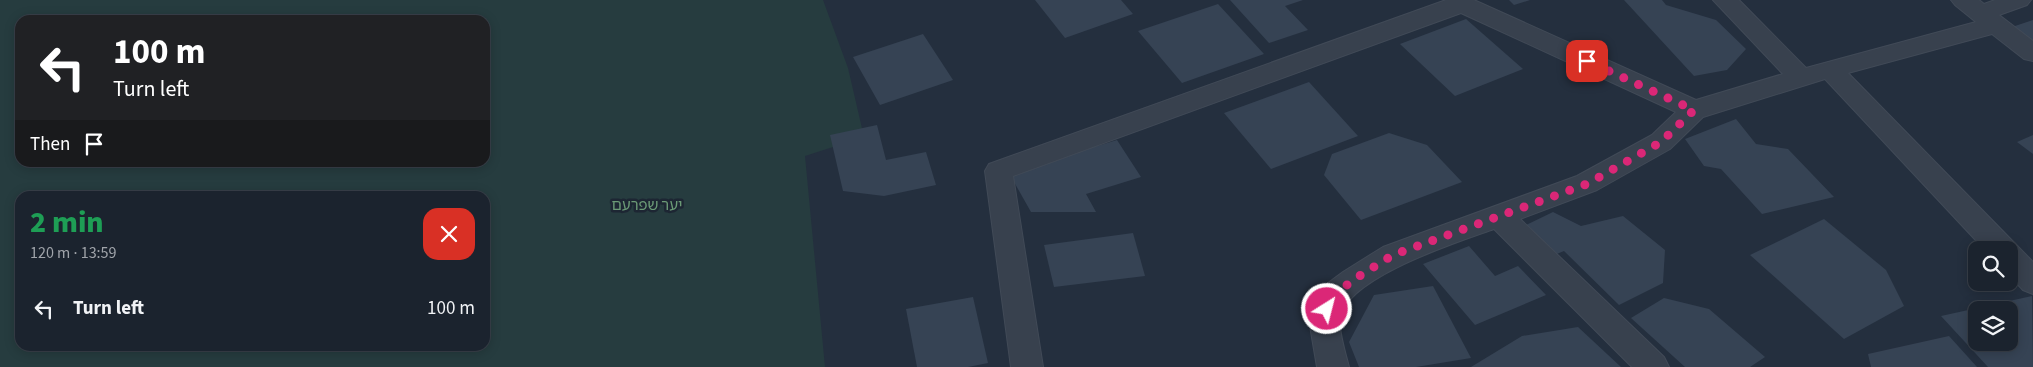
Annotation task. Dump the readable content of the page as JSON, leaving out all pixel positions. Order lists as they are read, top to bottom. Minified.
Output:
{"parks":["יער שפרעם"],"page":{"turn":["100 m","Turn left"],"then":"Then","heading":["2 min","120 m · 13:59"],"list":[{"name":"Turn left","value":"100 m"}]}}
